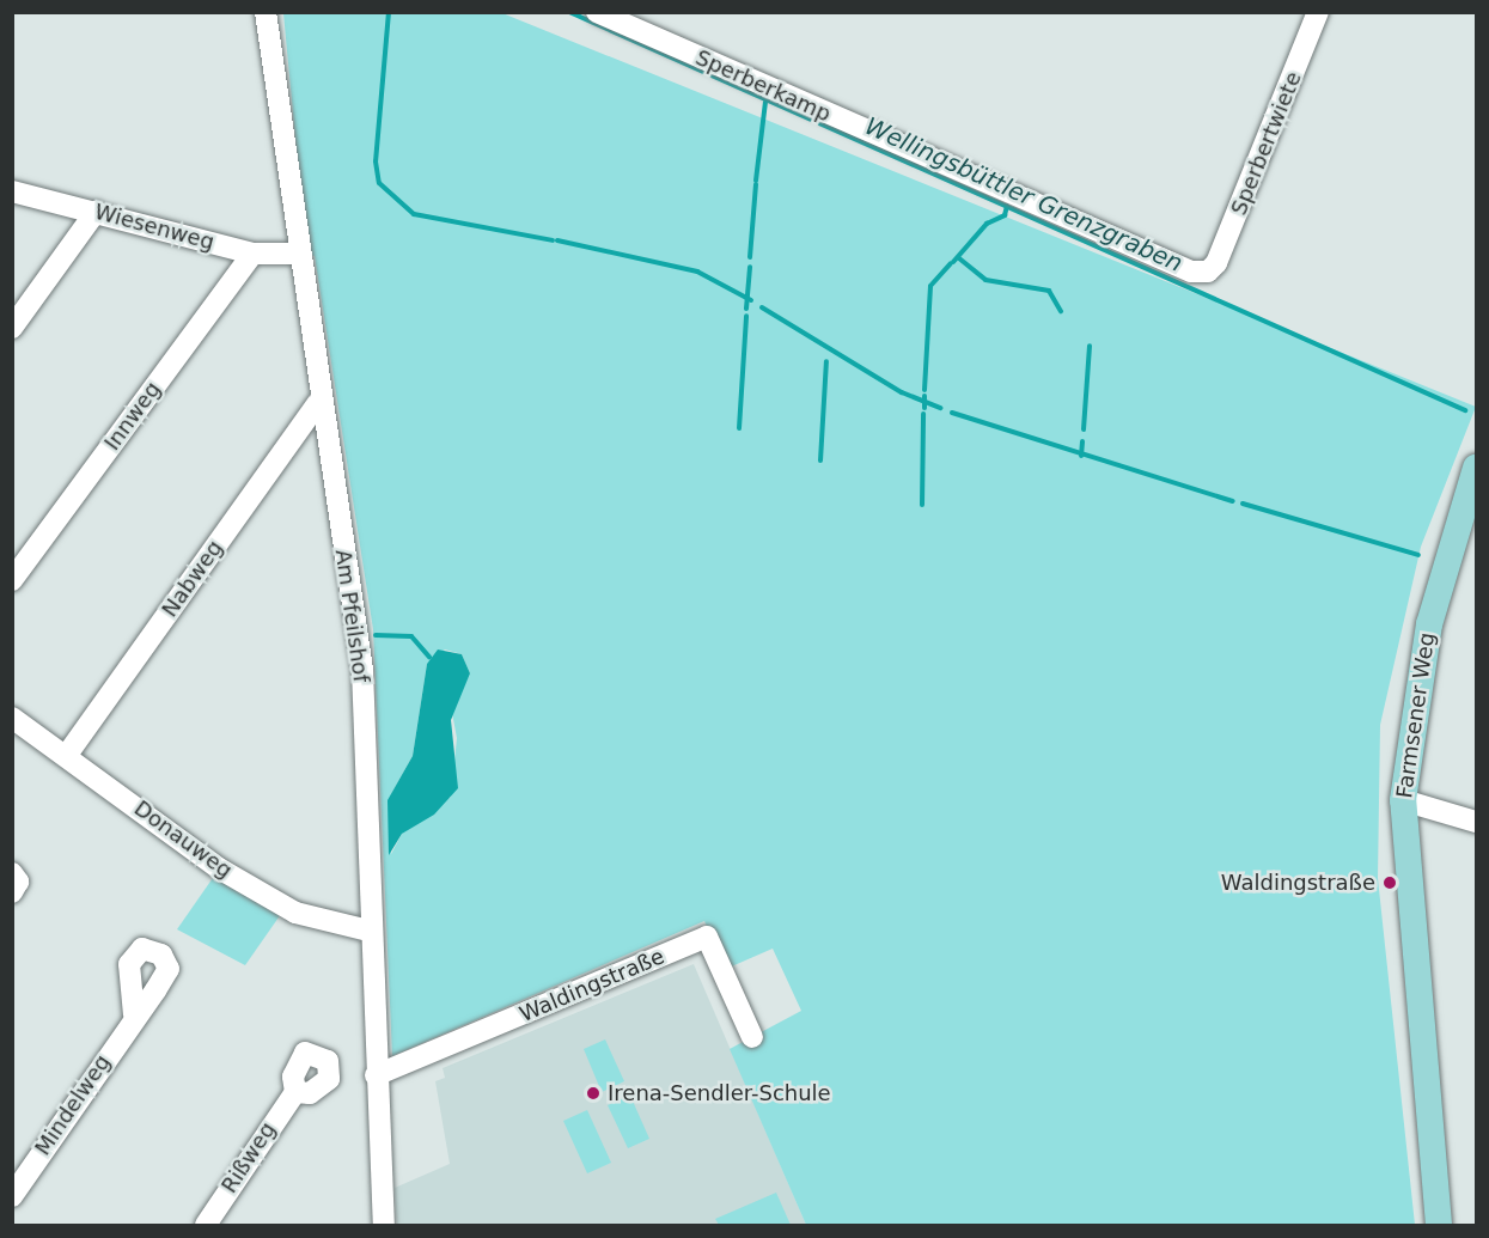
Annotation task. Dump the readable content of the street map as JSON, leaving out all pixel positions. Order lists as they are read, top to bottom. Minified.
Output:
{"streets":{"main road":["Farmsener Weg"],"street":["Sperberkamp","Sperbertwiete","Wiesenweg","Innweg","Nabweg","Am Pfeilshof","Donauweg","Waldingstraße","Mindelweg","Rißweg"]},"crossings":[["Sperberkamp","Sperbertwiete"],["Wiesenweg","Innweg"],["Wiesenweg","Am Pfeilshof"],["Nabweg","Am Pfeilshof"],["Nabweg","Donauweg"],["Am Pfeilshof","Donauweg"],["Am Pfeilshof","Waldingstraße"]],"water":["Wellingsbüttler Grenzgraben"],"places":["Waldingstraße","Irena-Sendler-Schule"]}
